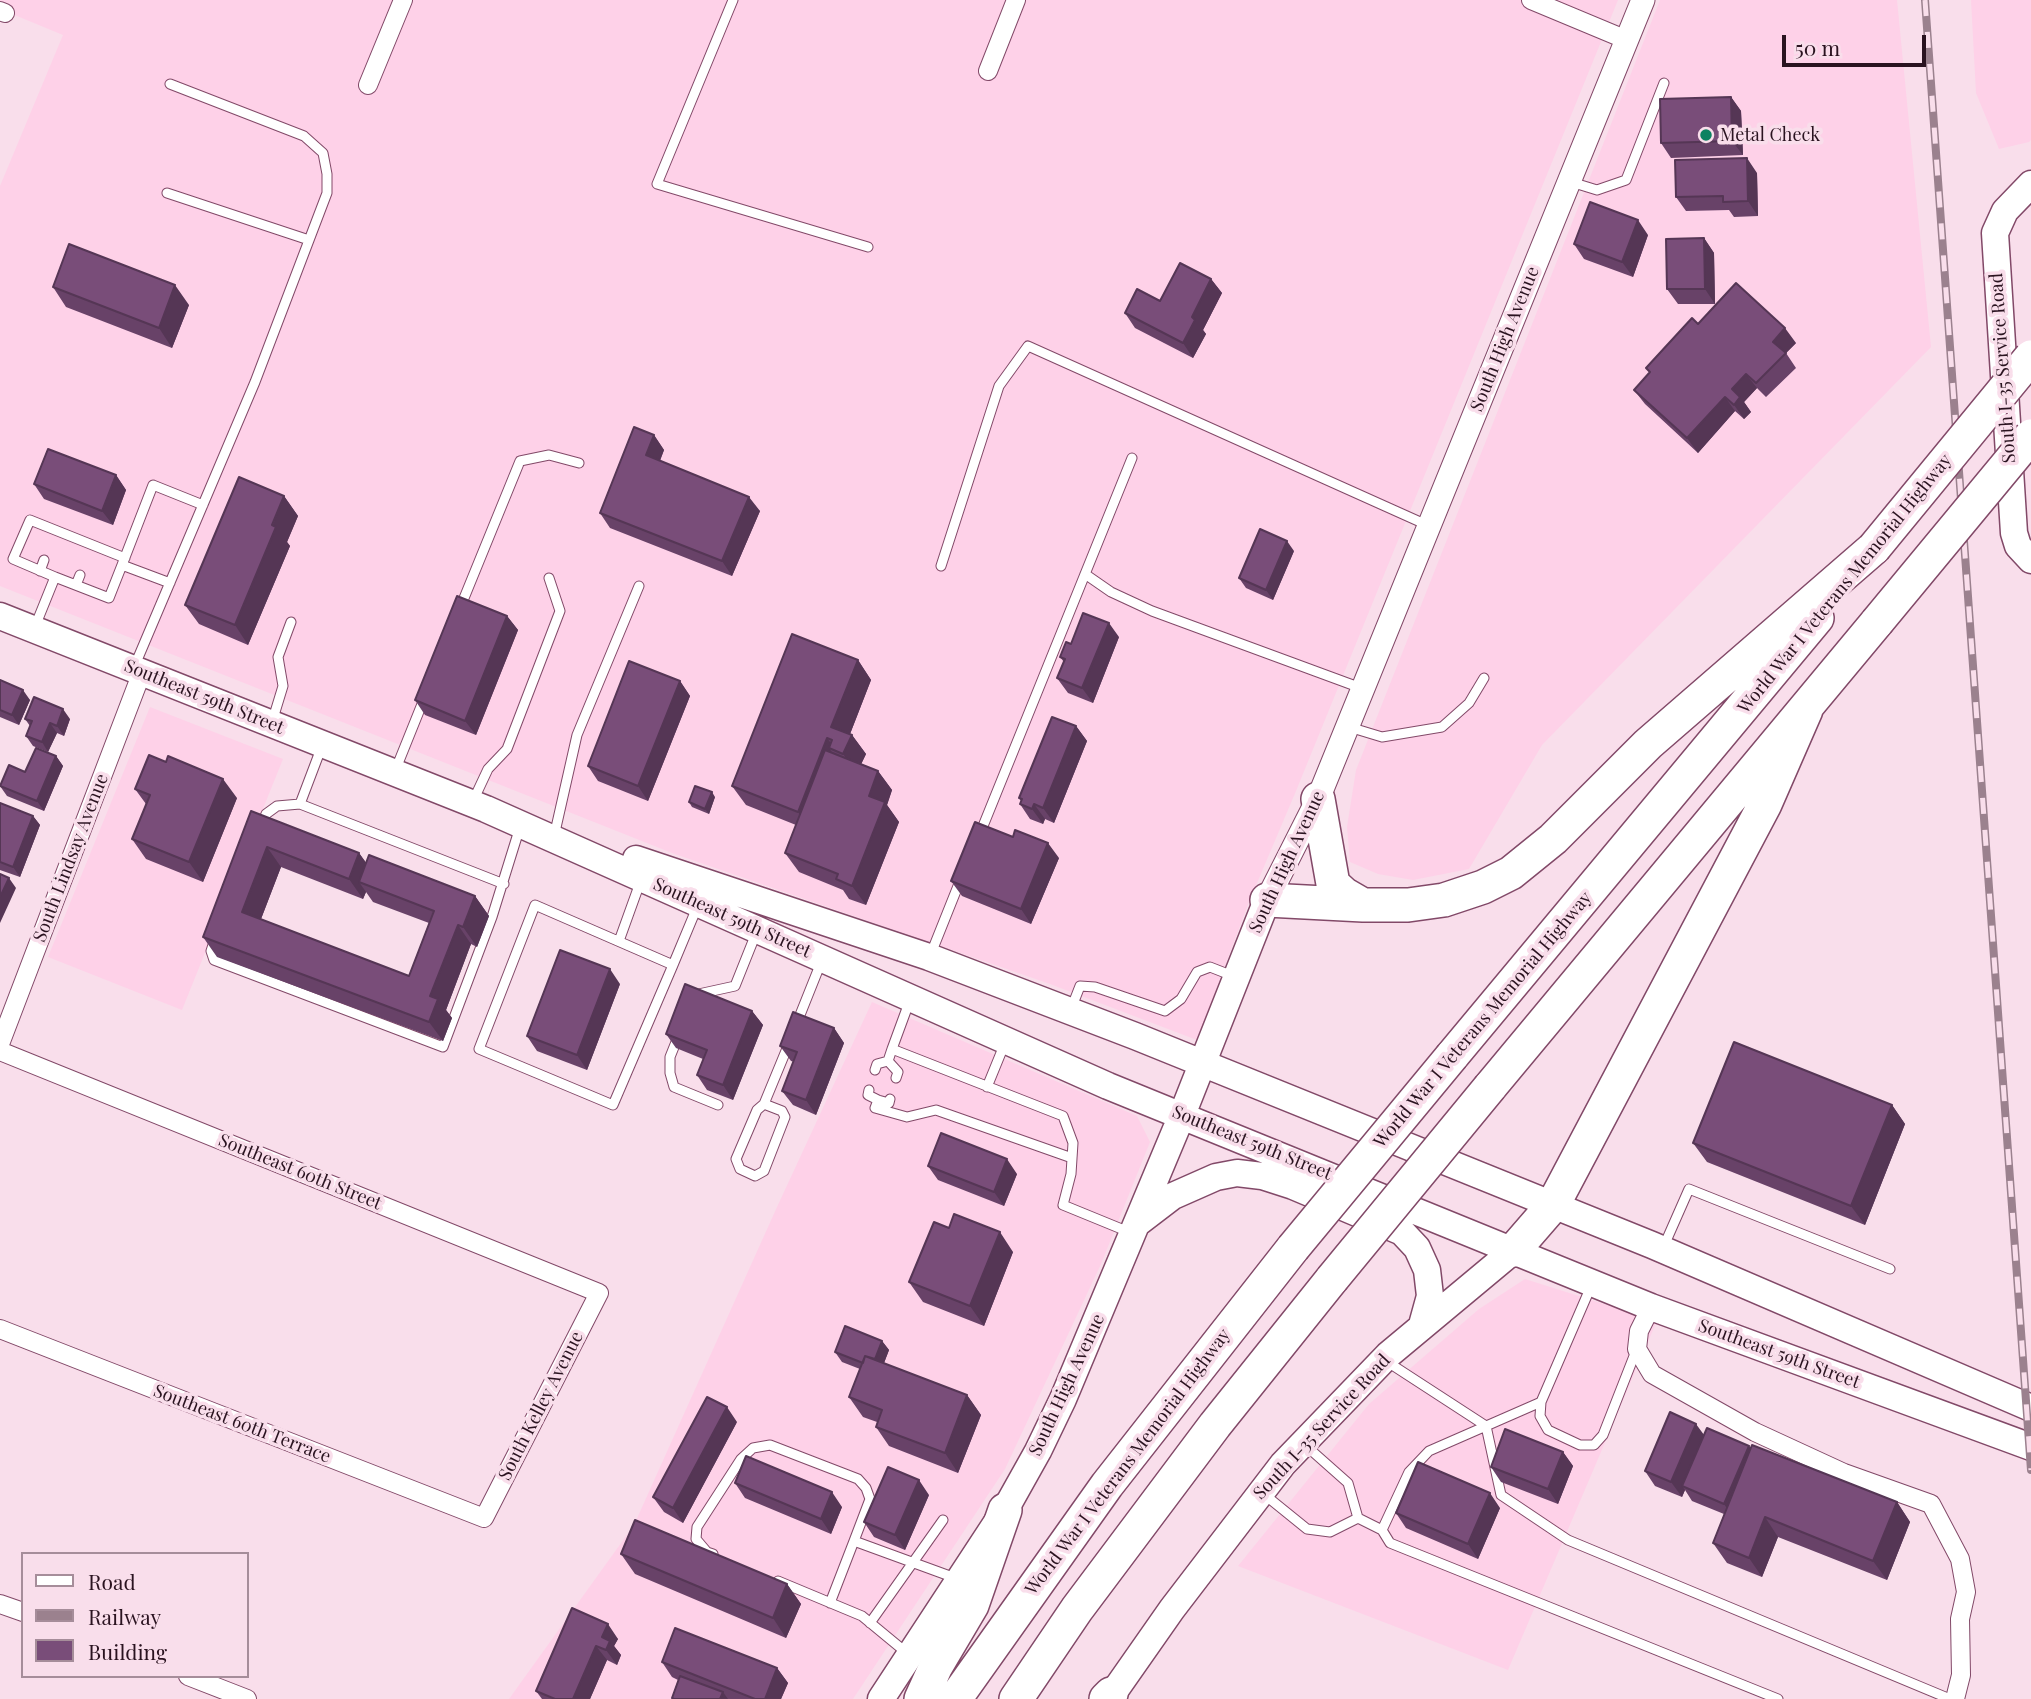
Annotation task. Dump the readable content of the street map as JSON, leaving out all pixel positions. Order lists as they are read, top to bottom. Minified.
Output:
{"streets":{"highway":["World War I Veterans Memorial Highway"],"main road":["South High Avenue","South I-35 Service Road","Southeast 59th Street"],"street":["South Lindsay Avenue","Southeast 60th Street","South Kelley Avenue","Southeast 60th Terrace"]},"crossings":[["South High Avenue","Southeast 59th Street"],["South I-35 Service Road","Southeast 59th Street"],["Southeast 59th Street","South Lindsay Avenue"],["Southeast 60th Street","South Kelley Avenue"],["South Kelley Avenue","Southeast 60th Terrace"]],"places":["Metal Check"],"legend":["Road","Railway","Building"],"scale_bar":"50 m"}
